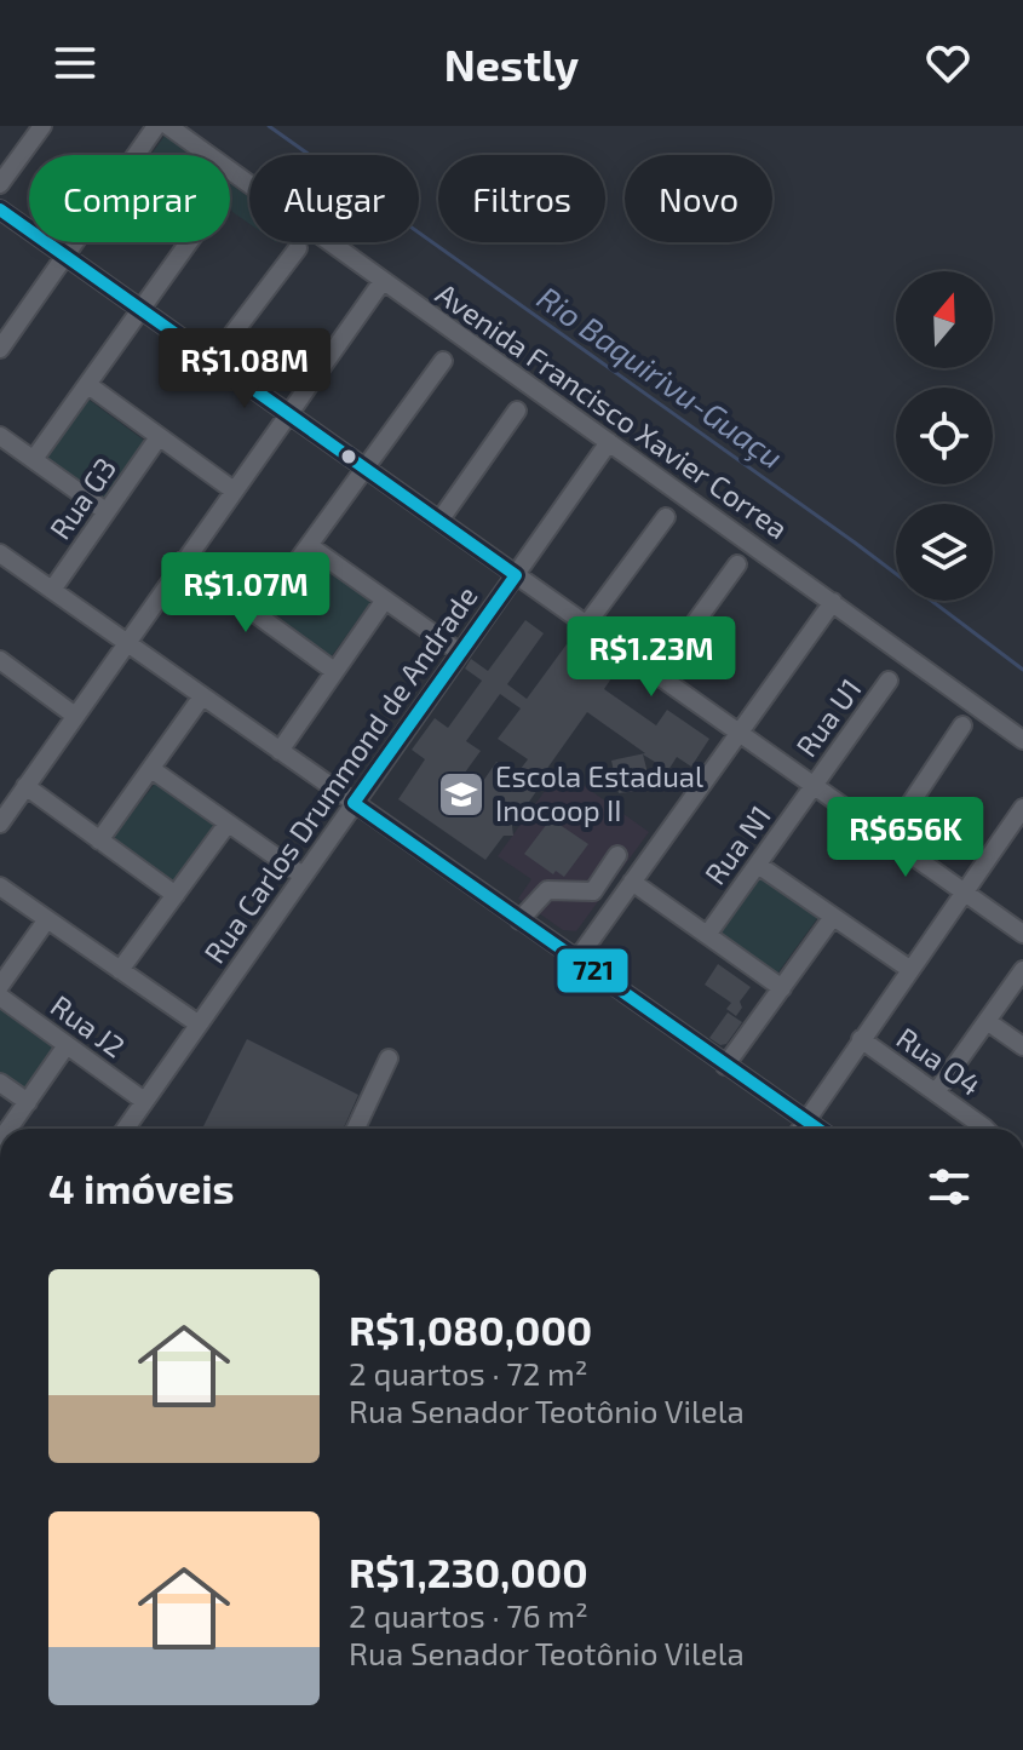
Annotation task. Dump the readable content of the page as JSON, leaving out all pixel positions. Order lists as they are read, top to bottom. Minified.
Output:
{"streets":{"street":["Avenida Francisco Xavier Correa","Rua G3","Rua U1","Rua Carlos Drummond de Andrade","Rua N1","Rua J2","Rua O4"]},"crossings":[["Avenida Francisco Xavier Correa","Rua Carlos Drummond de Andrade"],["Rua U1","Rua N1"],["Rua Carlos Drummond de Andrade","Rua J2"]],"water":["Rio Baquirivu-Guaçu"],"places":{"school or university":["Escola Estadual Inocoop II"]},"lines":["transit line 721"],"north":"top","page":{"header":"Nestly","chip":["Comprar","Alugar","Filtros","Novo"],"price":["R$1.08M","R$1.07M","R$1.23M","R$656K"],"heading":"4 imóveis","list":[{"name":"R$1,080,000","note":"2 quartos · 72 m² · Rua Senador Teotônio Vilela"},{"name":"R$1,230,000","note":"2 quartos · 76 m² · Rua Senador Teotônio Vilela"}]}}
